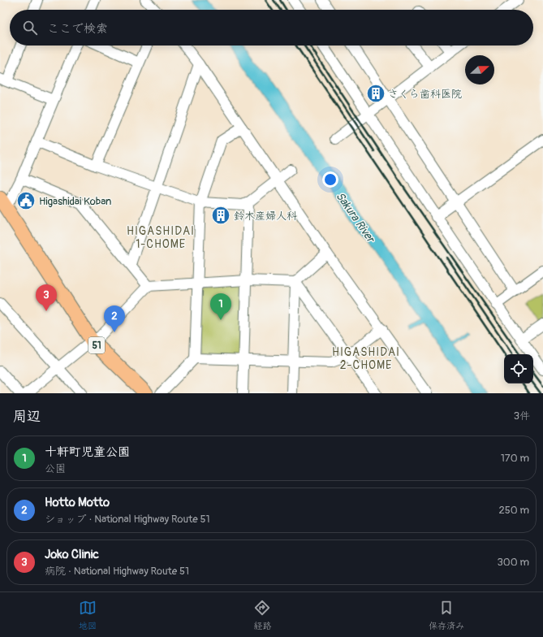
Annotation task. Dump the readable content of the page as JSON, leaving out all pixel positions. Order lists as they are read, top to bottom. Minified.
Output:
{"streets":{"highway":["51"]},"districts":["HIGASHIDAI 1-CHOME","HIGASHIDAI 2-CHOME"],"water":["Sakura River"],"places":{"building":["さくら歯科医院","鈴木産婦人科"],"public building":["Higashidai Koban"]},"north":"right","page":{"search":"ここで検索","pins":["3","1","2"],"heading":["周辺","3件"],"list":[{"mark":"1","name":"十軒町児童公園","note":"公園","value":"170 m"},{"mark":"2","name":"Hotto Motto","note":"ショップ · National Highway Route 51","value":"250 m"},{"mark":"3","name":"Joko Clinic","note":"病院 · National Highway Route 51","value":"300 m"}],"nav":["地図","経路","保存済み"]}}
